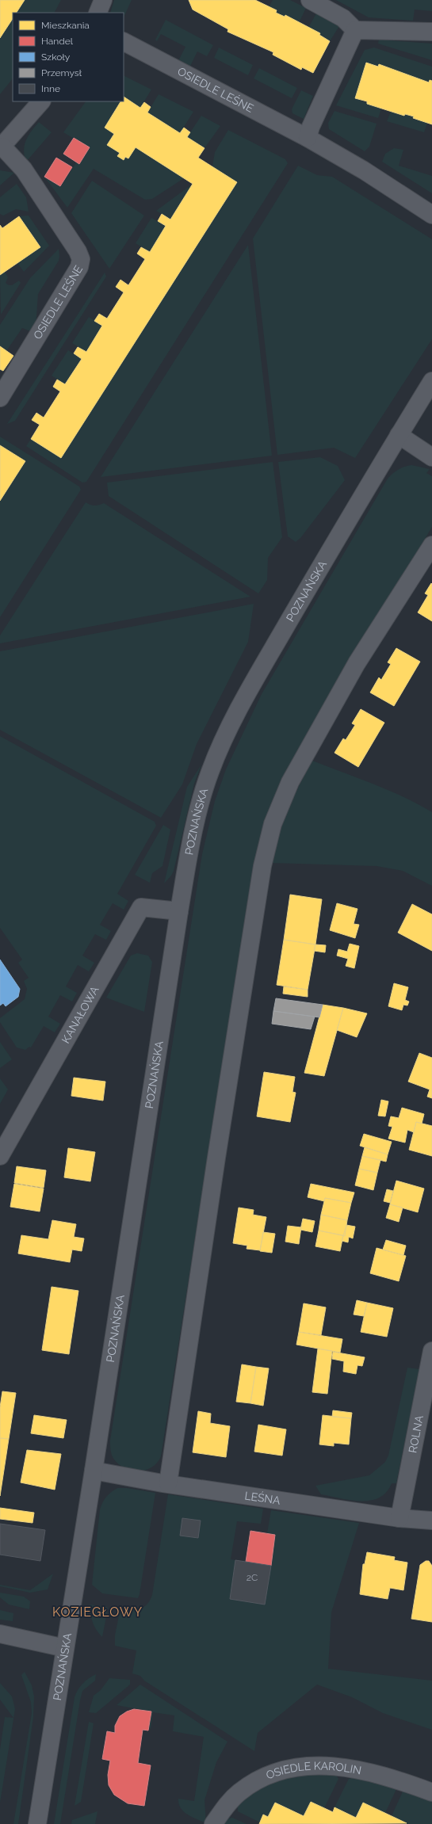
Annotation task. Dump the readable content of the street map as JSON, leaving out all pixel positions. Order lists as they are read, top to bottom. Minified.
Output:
{"streets":{"street":["OSIEDLE LEŚNE","POZNAŃSKA","KANAŁOWA","ROLNA","LEŚNA","OSIEDLE KAROLIN"]},"crossings":[["POZNAŃSKA","KANAŁOWA"],["POZNAŃSKA","LEŚNA"],["ROLNA","LEŚNA"]],"districts":["KOZIEGŁOWY"],"house_numbers":["2C"],"legend":["Mieszkania","Handel","Szkoły","Przemysł","Inne"]}
